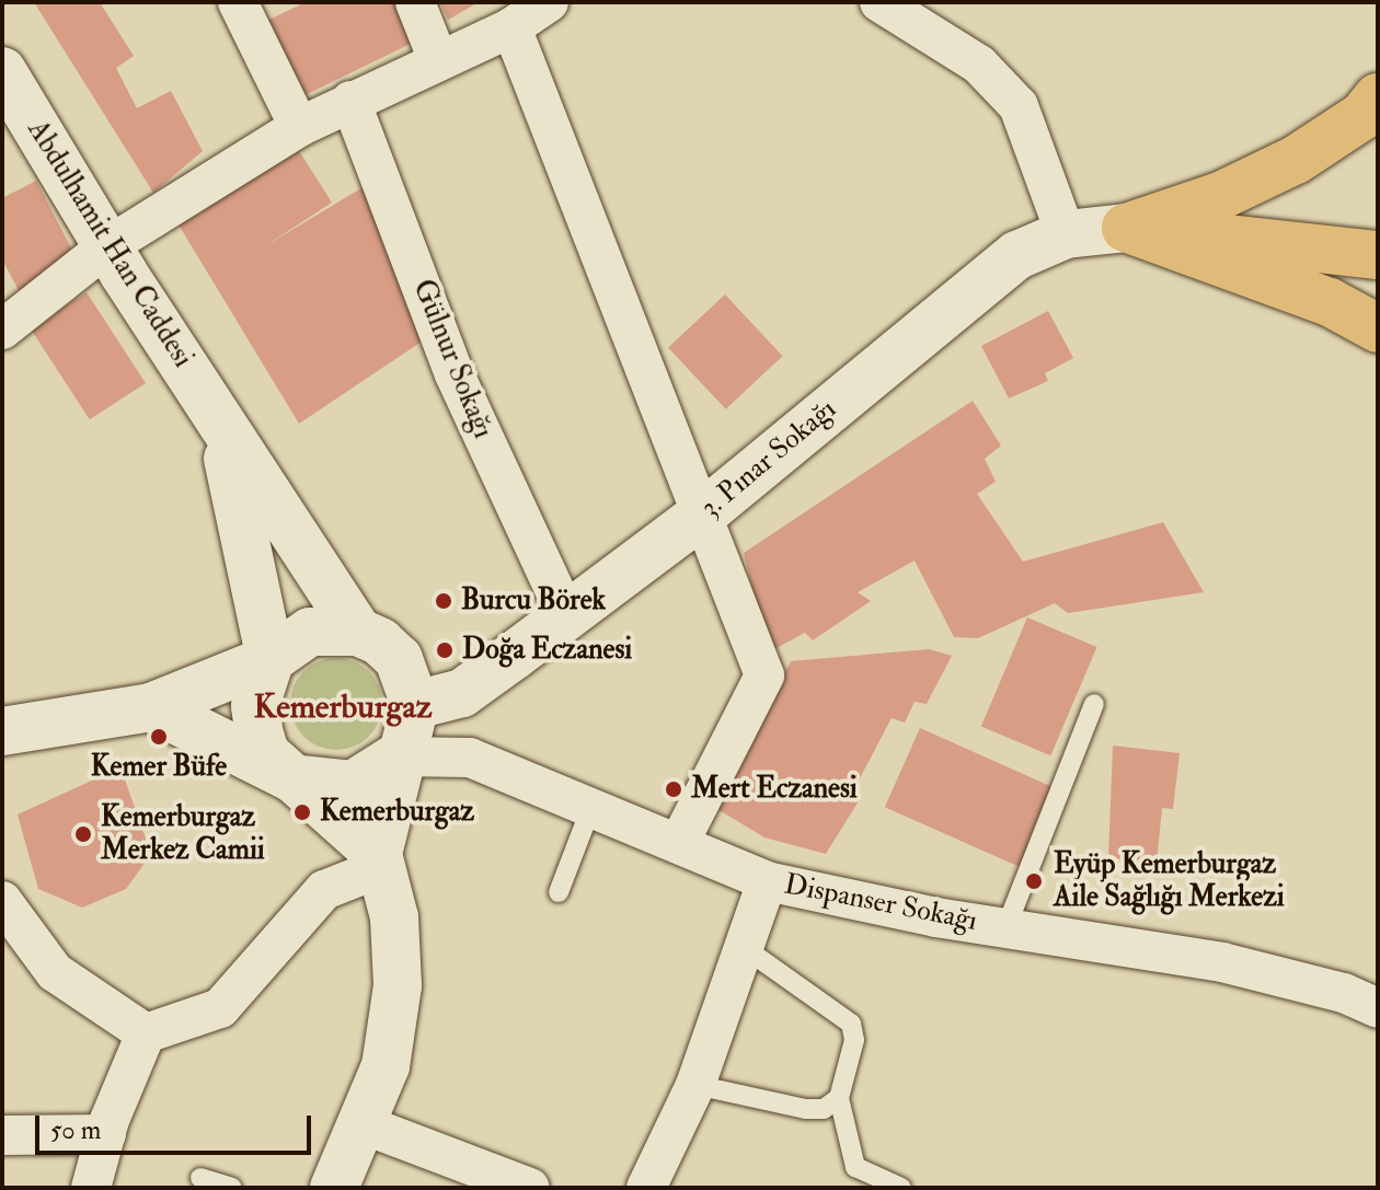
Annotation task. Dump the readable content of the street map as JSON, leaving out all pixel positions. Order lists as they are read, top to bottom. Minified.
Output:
{"streets":{"main road":["Abdulhamit Han Caddesi","3. Pınar Sokağı"],"street":["Gülnur Sokağı","Dispanser Sokağı"]},"crossings":[["Abdulhamit Han Caddesi","3. Pınar Sokağı"],["Abdulhamit Han Caddesi","Dispanser Sokağı"],["Gülnur Sokağı","3. Pınar Sokağı"],["3. Pınar Sokağı","Dispanser Sokağı"]],"districts":["Kemerburgaz"],"places":["Burcu Börek","Doğa Eczanesi","Kemer Büfe","Mert Eczanesi","Kemerburgaz","Kemerburgaz Merkez Camii","Eyüp Kemerburgaz Aile Sağlığı Merkezi"],"scale_bar":"50 m"}
